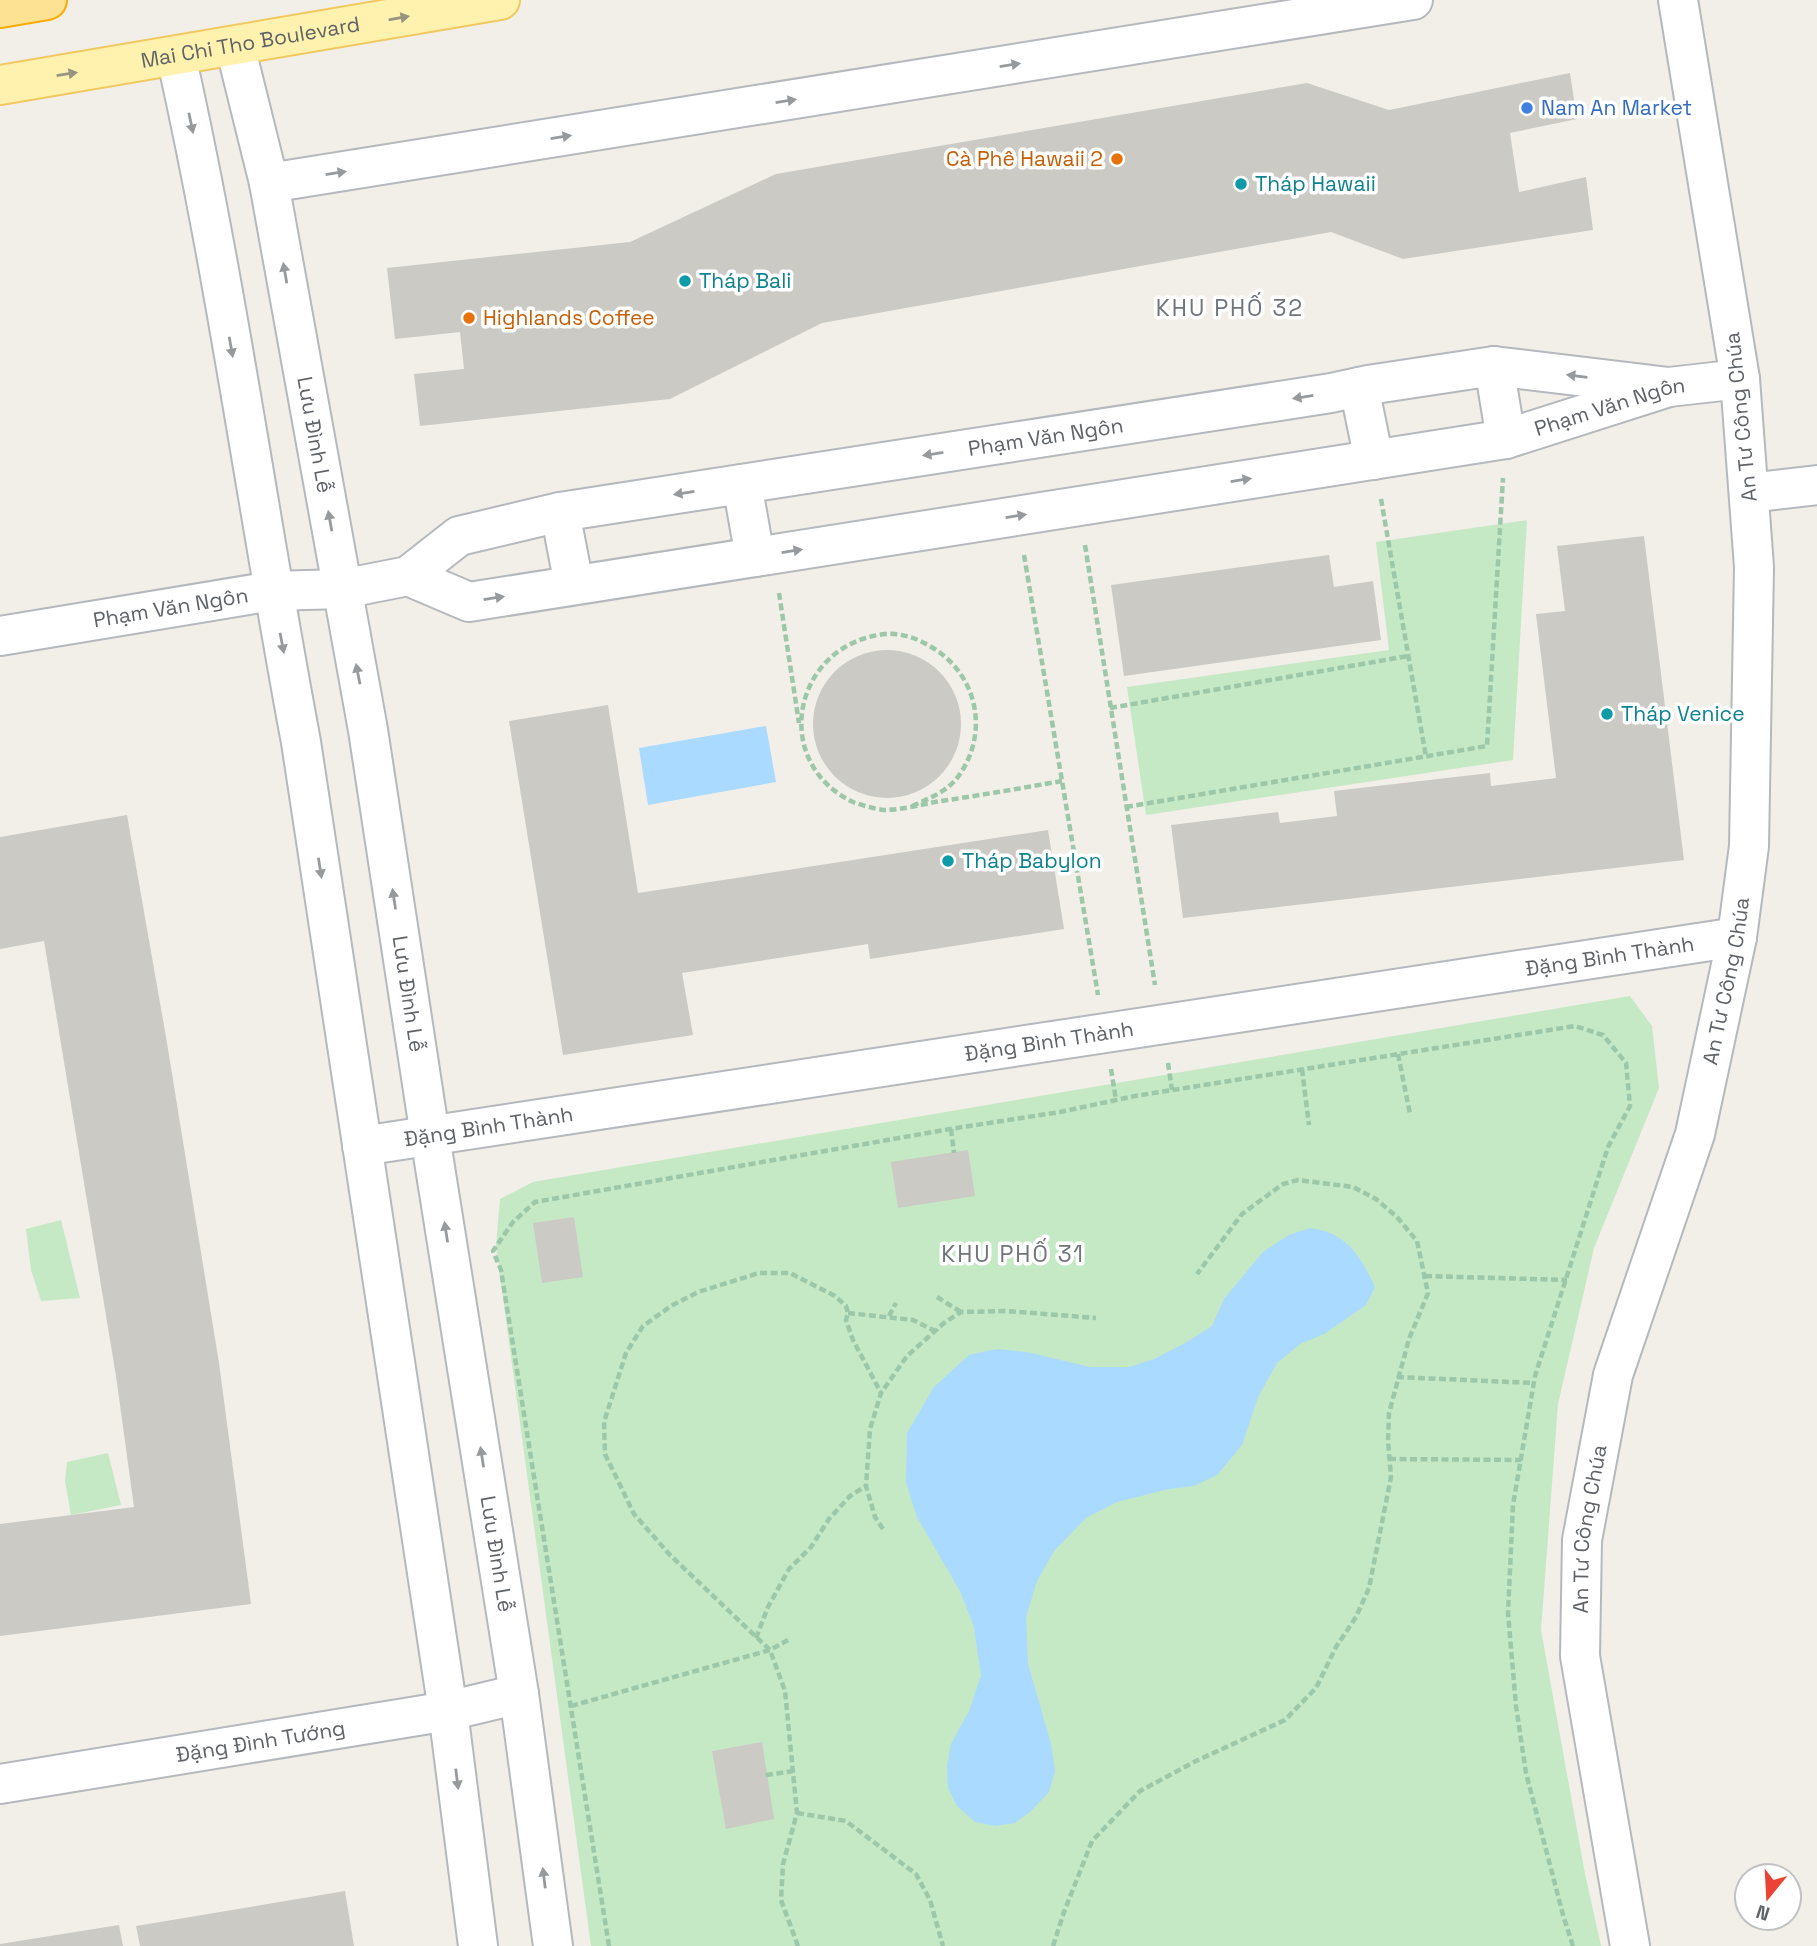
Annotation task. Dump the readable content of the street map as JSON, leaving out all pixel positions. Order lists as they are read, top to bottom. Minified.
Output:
{"streets":{"main road":["Mai Chi Tho Boulevard"],"street":["Phạm Văn Ngôn","An Tư Công Chúa","Lưu Đình Lễ","Đặng Bình Thành","Đặng Đình Tướng"]},"crossings":[["Mai Chi Tho Boulevard","Lưu Đình Lễ"],["Phạm Văn Ngôn","Lưu Đình Lễ"],["An Tư Công Chúa","Đặng Bình Thành"],["Lưu Đình Lễ","Đặng Bình Thành"],["Lưu Đình Lễ","Đặng Đình Tướng"]],"one_way":["Mai Chi Tho Boulevard"],"districts":["KHU PHỐ 32","KHU PHỐ 31"],"places":["Nam An Market","Cà Phê Hawaii 2","Tháp Hawaii","Tháp Bali","Highlands Coffee","Tháp Venice","Tháp Babylon"],"north":"bottom"}
